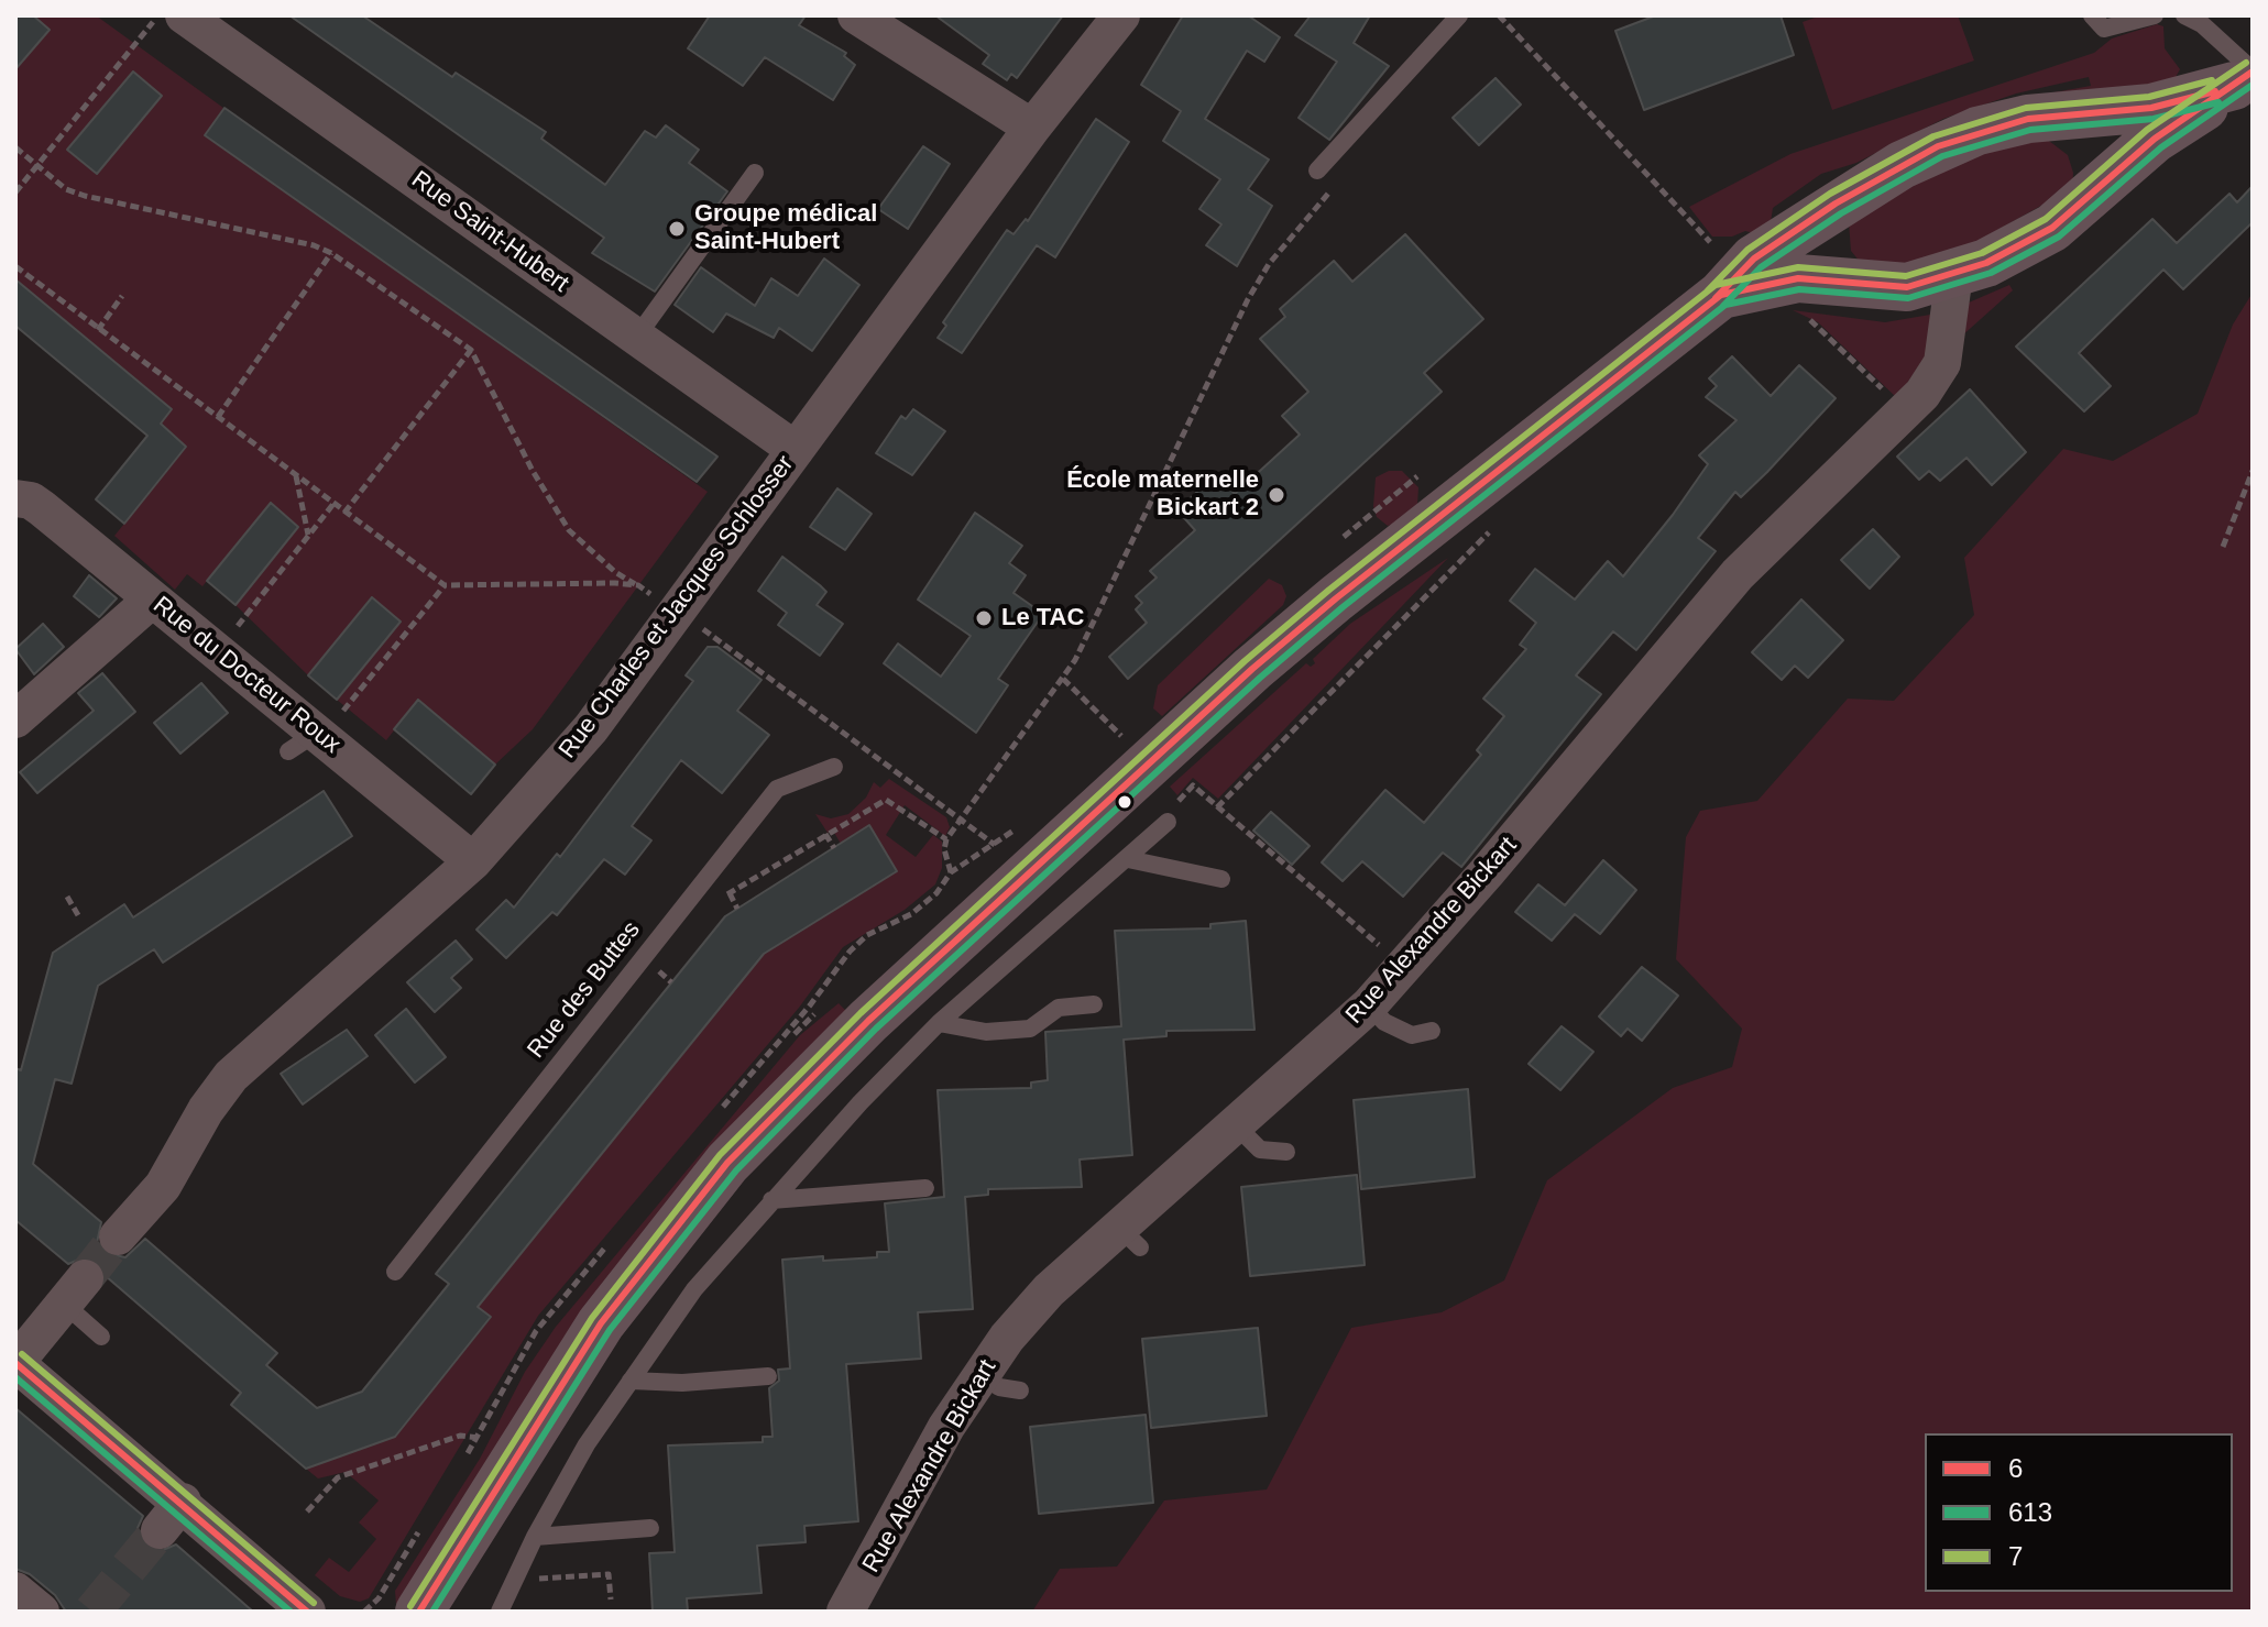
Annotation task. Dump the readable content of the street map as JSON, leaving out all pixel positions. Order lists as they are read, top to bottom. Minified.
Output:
{"streets":{"street":["Rue Saint-Hubert","Rue Charles et Jacques Schlosser","Rue du Docteur Roux","Rue Alexandre Bickart"],"lane":["Rue des Buttes"]},"crossings":[["Rue Saint-Hubert","Rue Charles et Jacques Schlosser"],["Rue Charles et Jacques Schlosser","Rue du Docteur Roux"]],"places":["Groupe médical Saint-Hubert","École maternelle Bickart 2","Le TAC"],"lines":["transit line 7","transit line 6","transit line 613"],"legend":["6","613","7"]}
